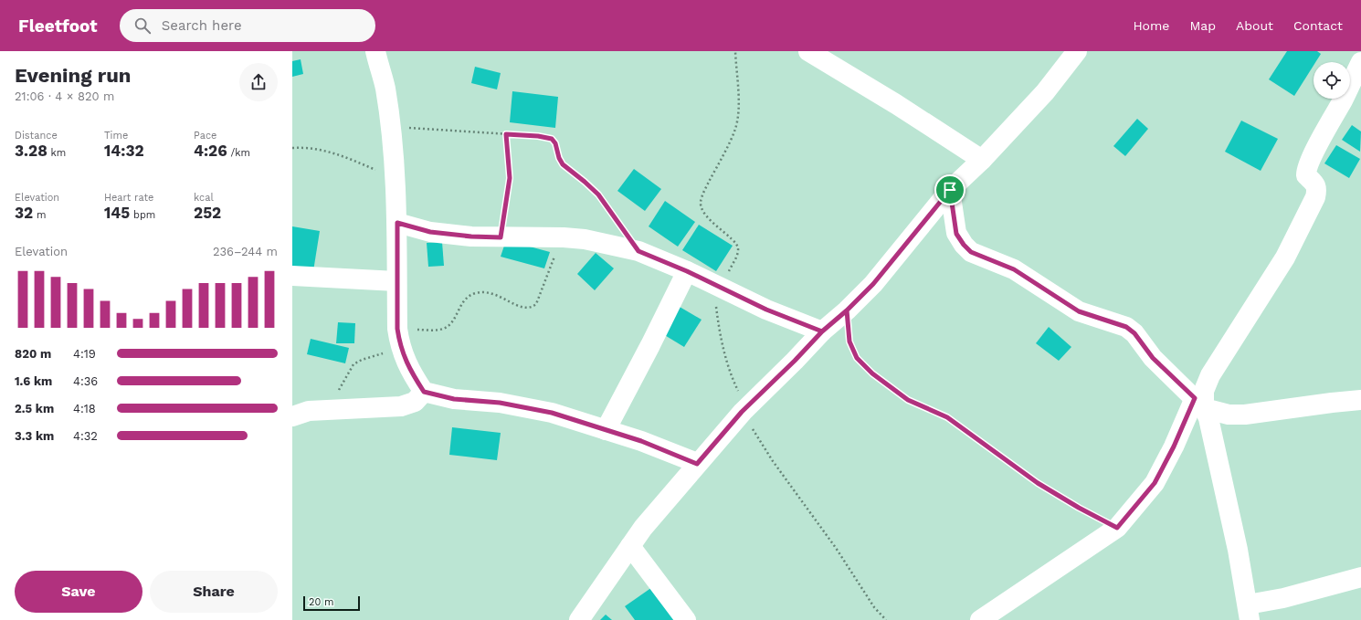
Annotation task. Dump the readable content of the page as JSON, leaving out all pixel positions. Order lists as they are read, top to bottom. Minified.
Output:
{"scale_bar":"20 m","page":{"header":"Fleetfoot","search":"Search here","nav":["Home","Map","About","Contact"],"heading":["Evening run","21:06 · 4 × 820 m"],"stats":[["Distance","3.28 km"],["Time","14:32"],["Pace","4:26 /km"],["Elevation","32 m"],["Heart rate","145 bpm"],["kcal","252"]],"chart":["Elevation","236–244 m"],"list":[{"name":"820 m","note":"4:19"},{"name":"1.6 km","note":"4:36"},{"name":"2.5 km","note":"4:18"},{"name":"3.3 km","note":"4:32"}],"buttons":["Save","Share"],"scale":"20 m"}}
